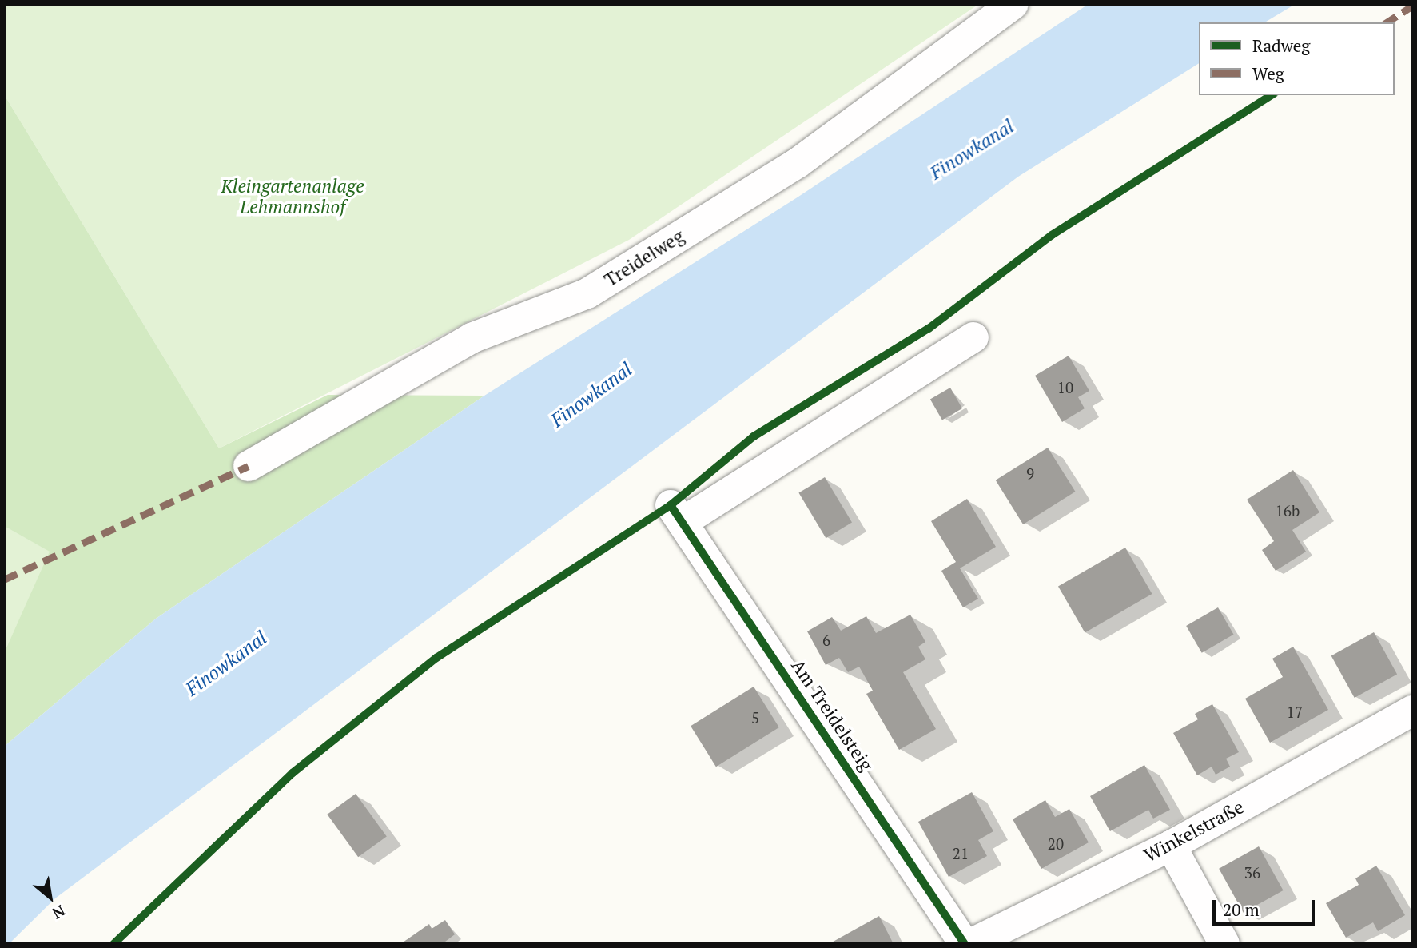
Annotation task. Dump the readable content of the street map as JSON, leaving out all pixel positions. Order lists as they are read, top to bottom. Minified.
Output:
{"streets":{"street":["Treidelweg","Am Treidelsteig","Winkelstraße"]},"water":["Finowkanal"],"parks":["Kleingartenanlage Lehmannshof"],"house_numbers":["10","9","16b","6","17","5","20","21","36"],"legend":["Radweg","Weg"],"scale_bar":"20 m","north":"bottom right"}
